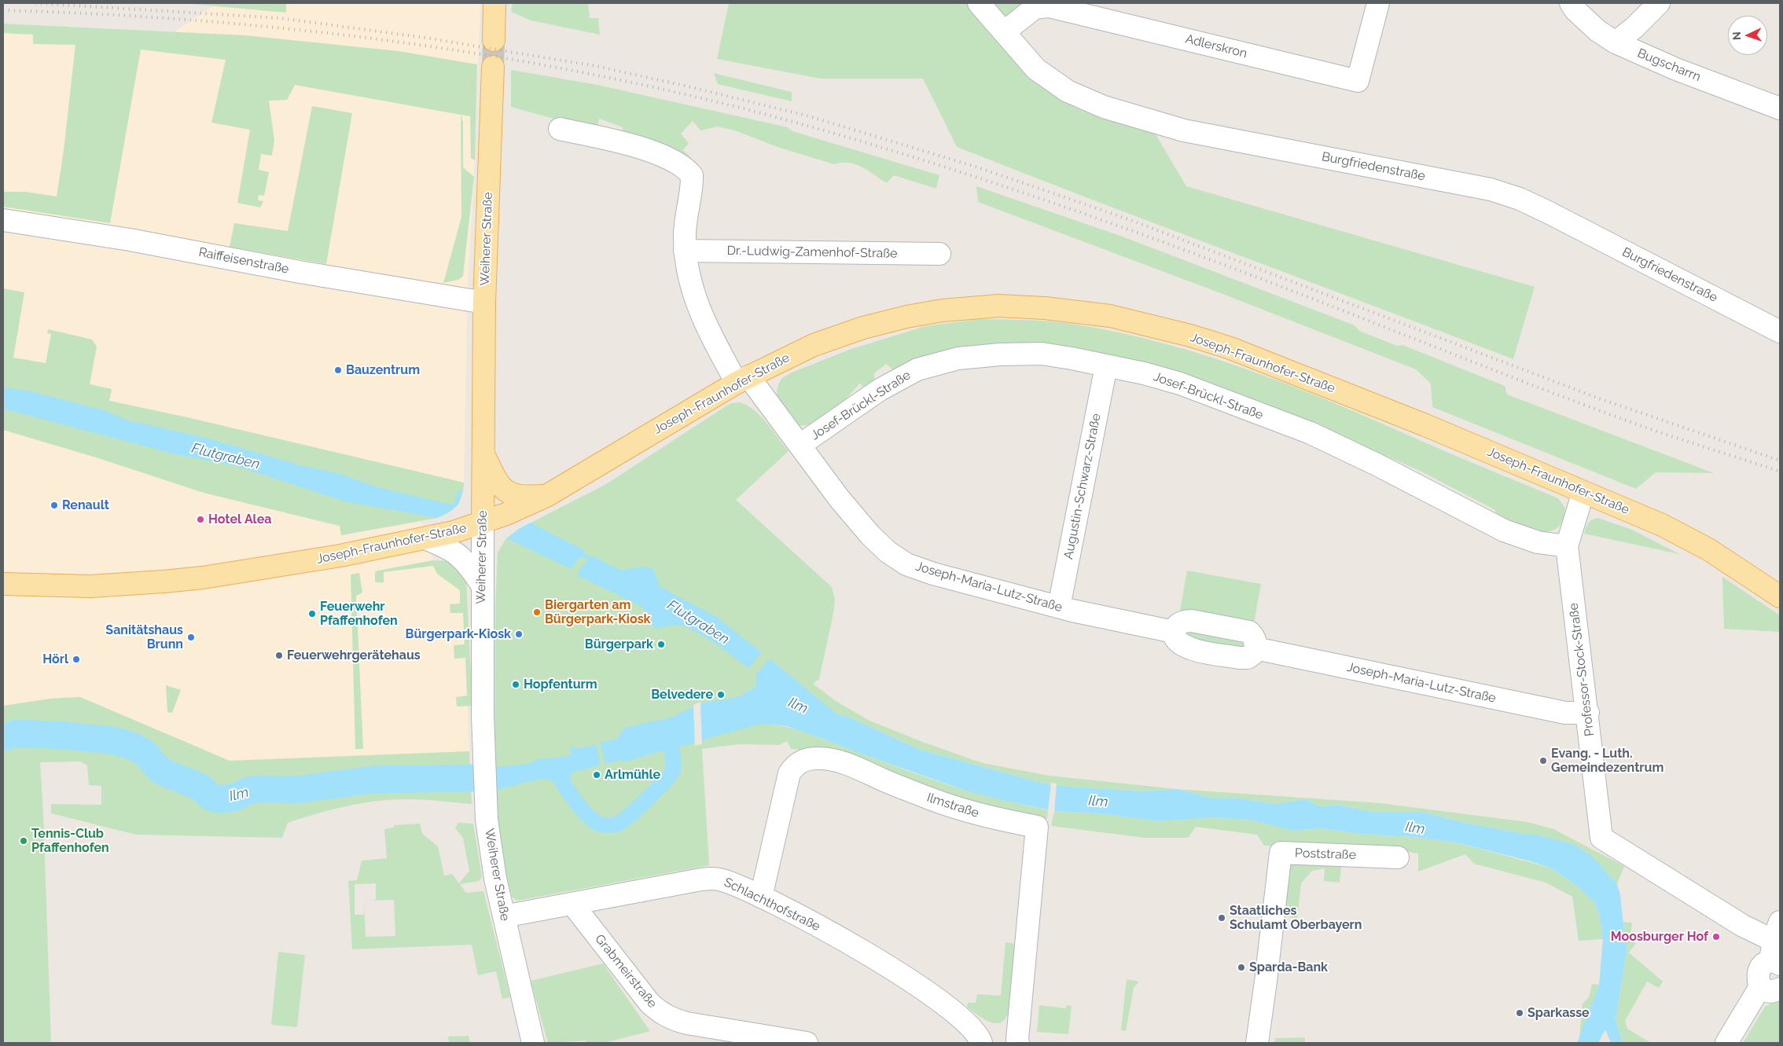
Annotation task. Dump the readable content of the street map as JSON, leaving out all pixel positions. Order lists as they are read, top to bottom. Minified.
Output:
{"streets":{"main road":["Weiherer Straße","Joseph-Fraunhofer-Straße"],"street":["Adlerskron","Bugscharrn","Burgfriedenstraße","Dr.-Ludwig-Zamenhof-Straße","Raiffeisenstraße","Josef-Brückl-Straße","Augustin-Schwarz-Straße","Joseph-Maria-Lutz-Straße","Professor-Stock-Straße","Ilmstraße","Poststraße","Schlachthofstraße","Grabmeirstraße"]},"crossings":[["Adlerskron","Burgfriedenstraße"],["Weiherer Straße","Raiffeisenstraße"],["Weiherer Straße","Joseph-Fraunhofer-Straße"],["Weiherer Straße","Schlachthofstraße"],["Joseph-Fraunhofer-Straße","Joseph-Maria-Lutz-Straße"],["Joseph-Fraunhofer-Straße","Professor-Stock-Straße"],["Josef-Brückl-Straße","Augustin-Schwarz-Straße"],["Josef-Brückl-Straße","Joseph-Maria-Lutz-Straße"],["Josef-Brückl-Straße","Professor-Stock-Straße"],["Augustin-Schwarz-Straße","Joseph-Maria-Lutz-Straße"],["Joseph-Maria-Lutz-Straße","Professor-Stock-Straße"],["Ilmstraße","Schlachthofstraße"],["Schlachthofstraße","Grabmeirstraße"]],"water":["Flutgraben","Ilm"],"places":["Bauzentrum","Renault","Hotel Alea","Biergarten am Bürgerpark-Kiosk","Feuerwehr Pfaffenhofen","Bürgerpark-Kiosk","Sanitätshaus Brunn","Bürgerpark","Feuerwehrgerätehaus","Hörl","Hopfenturm","Belvedere","Evang. - Luth. Gemeindezentrum","Arlmühle","Tennis-Club Pfaffenhofen","Staatliches Schulamt Oberbayern","Moosburger Hof","Sparda-Bank","Sparkasse"],"north":"left"}
